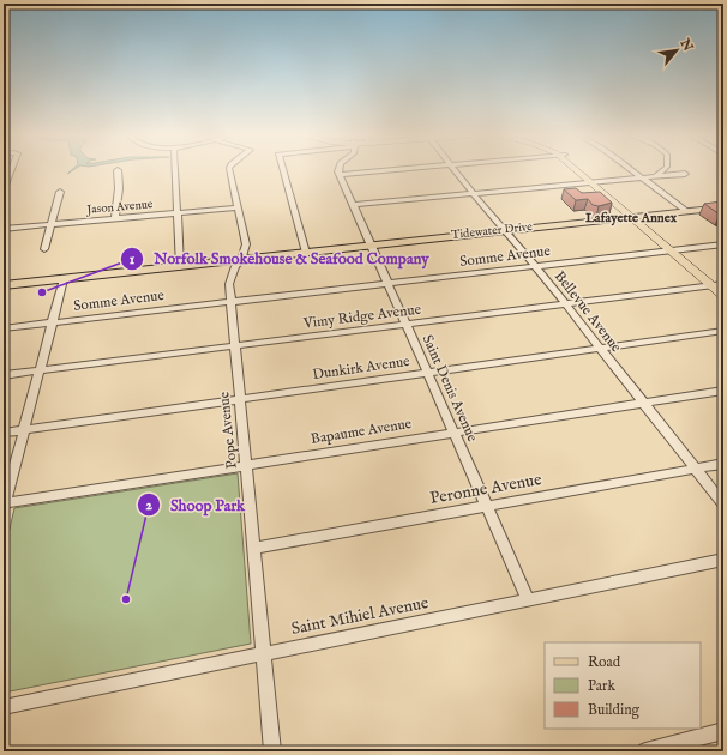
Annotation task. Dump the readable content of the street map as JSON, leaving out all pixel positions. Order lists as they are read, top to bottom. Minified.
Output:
{"streets":{"highway":["Tidewater Drive"],"street":["Jason Avenue","Somme Avenue","Bellevue Avenue","Vimy Ridge Avenue","Dunkirk Avenue","Saint Denis Avenue","Pope Avenue","Bapaume Avenue","Peronne Avenue","Saint Mihiel Avenue"]},"crossings":[["Jason Avenue","Pope Avenue"],["Tidewater Drive","Bellevue Avenue"],["Tidewater Drive","Saint Denis Avenue"],["Tidewater Drive","Pope Avenue"],["Somme Avenue","Bellevue Avenue"],["Somme Avenue","Saint Denis Avenue"],["Somme Avenue","Pope Avenue"],["Bellevue Avenue","Vimy Ridge Avenue"],["Bellevue Avenue","Dunkirk Avenue"],["Bellevue Avenue","Bapaume Avenue"],["Bellevue Avenue","Peronne Avenue"],["Vimy Ridge Avenue","Saint Denis Avenue"],["Vimy Ridge Avenue","Pope Avenue"],["Dunkirk Avenue","Saint Denis Avenue"],["Dunkirk Avenue","Pope Avenue"],["Saint Denis Avenue","Bapaume Avenue"],["Saint Denis Avenue","Peronne Avenue"],["Saint Denis Avenue","Saint Mihiel Avenue"],["Pope Avenue","Bapaume Avenue"],["Pope Avenue","Peronne Avenue"],["Pope Avenue","Saint Mihiel Avenue"]],"districts":["Lafayette Annex"],"places":["Norfolk Smokehouse & Seafood Company","Shoop Park"],"legend":["Road","Park","Building"],"north":"top right"}
